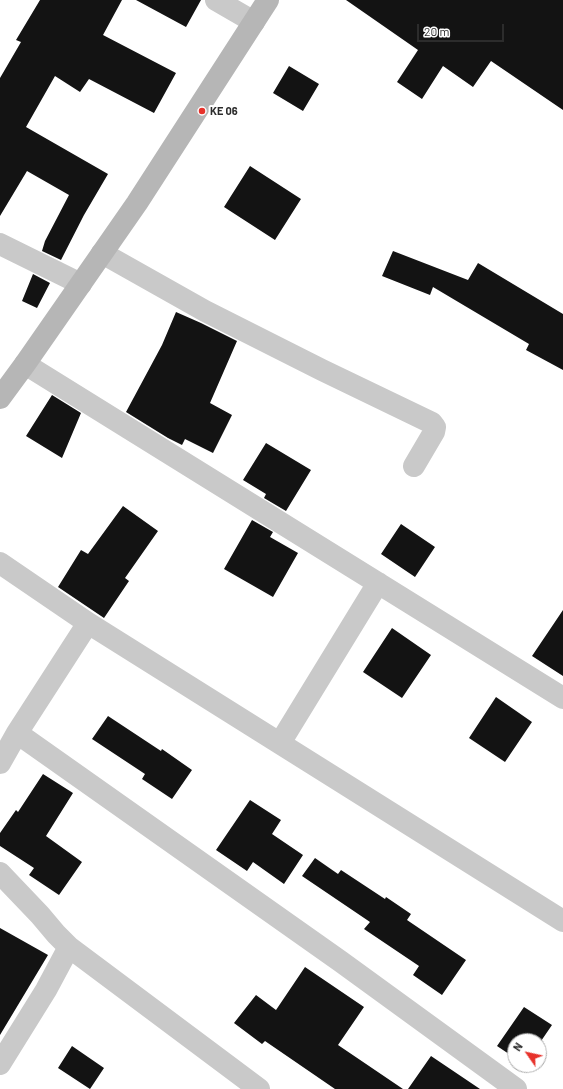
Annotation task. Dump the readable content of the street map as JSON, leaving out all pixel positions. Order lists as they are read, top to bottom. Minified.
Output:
{"places":["KE 06"],"scale_bar":"20 m","north":"top left"}
